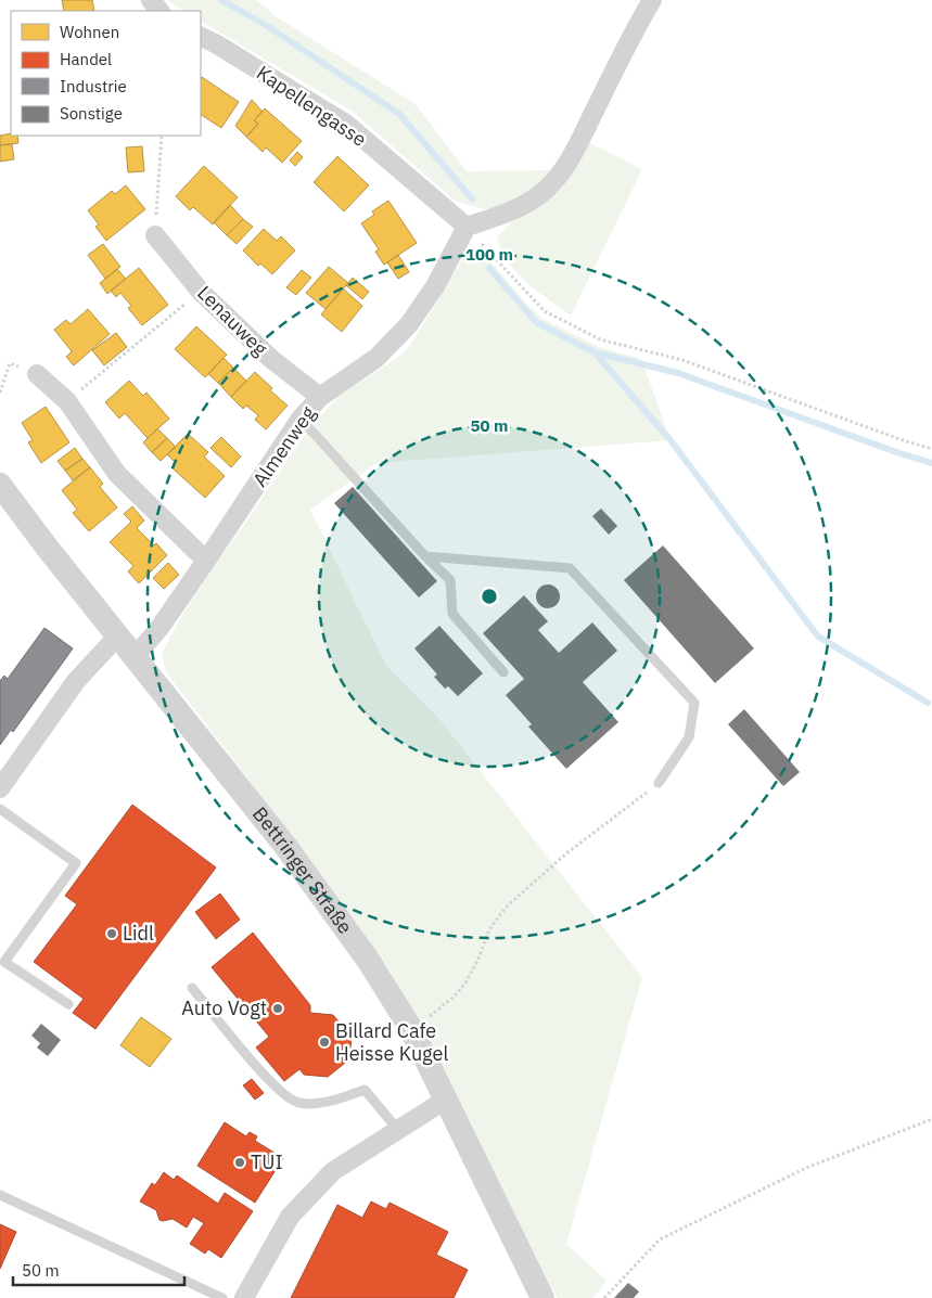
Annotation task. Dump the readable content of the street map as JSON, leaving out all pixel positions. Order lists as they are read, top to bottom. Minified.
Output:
{"streets":{"street":["Kapellengasse","Lenauweg","Almenweg","Bettringer Straße"]},"crossings":[["Kapellengasse","Almenweg"],["Lenauweg","Almenweg"],["Almenweg","Bettringer Straße"]],"places":["Lidl","Auto Vogt","Billard Cafe Heisse Kugel","TUI"],"legend":["Wohnen","Handel","Industrie","Sonstige"],"scale_bar":"50 m","rings":["100 m","50 m"]}
